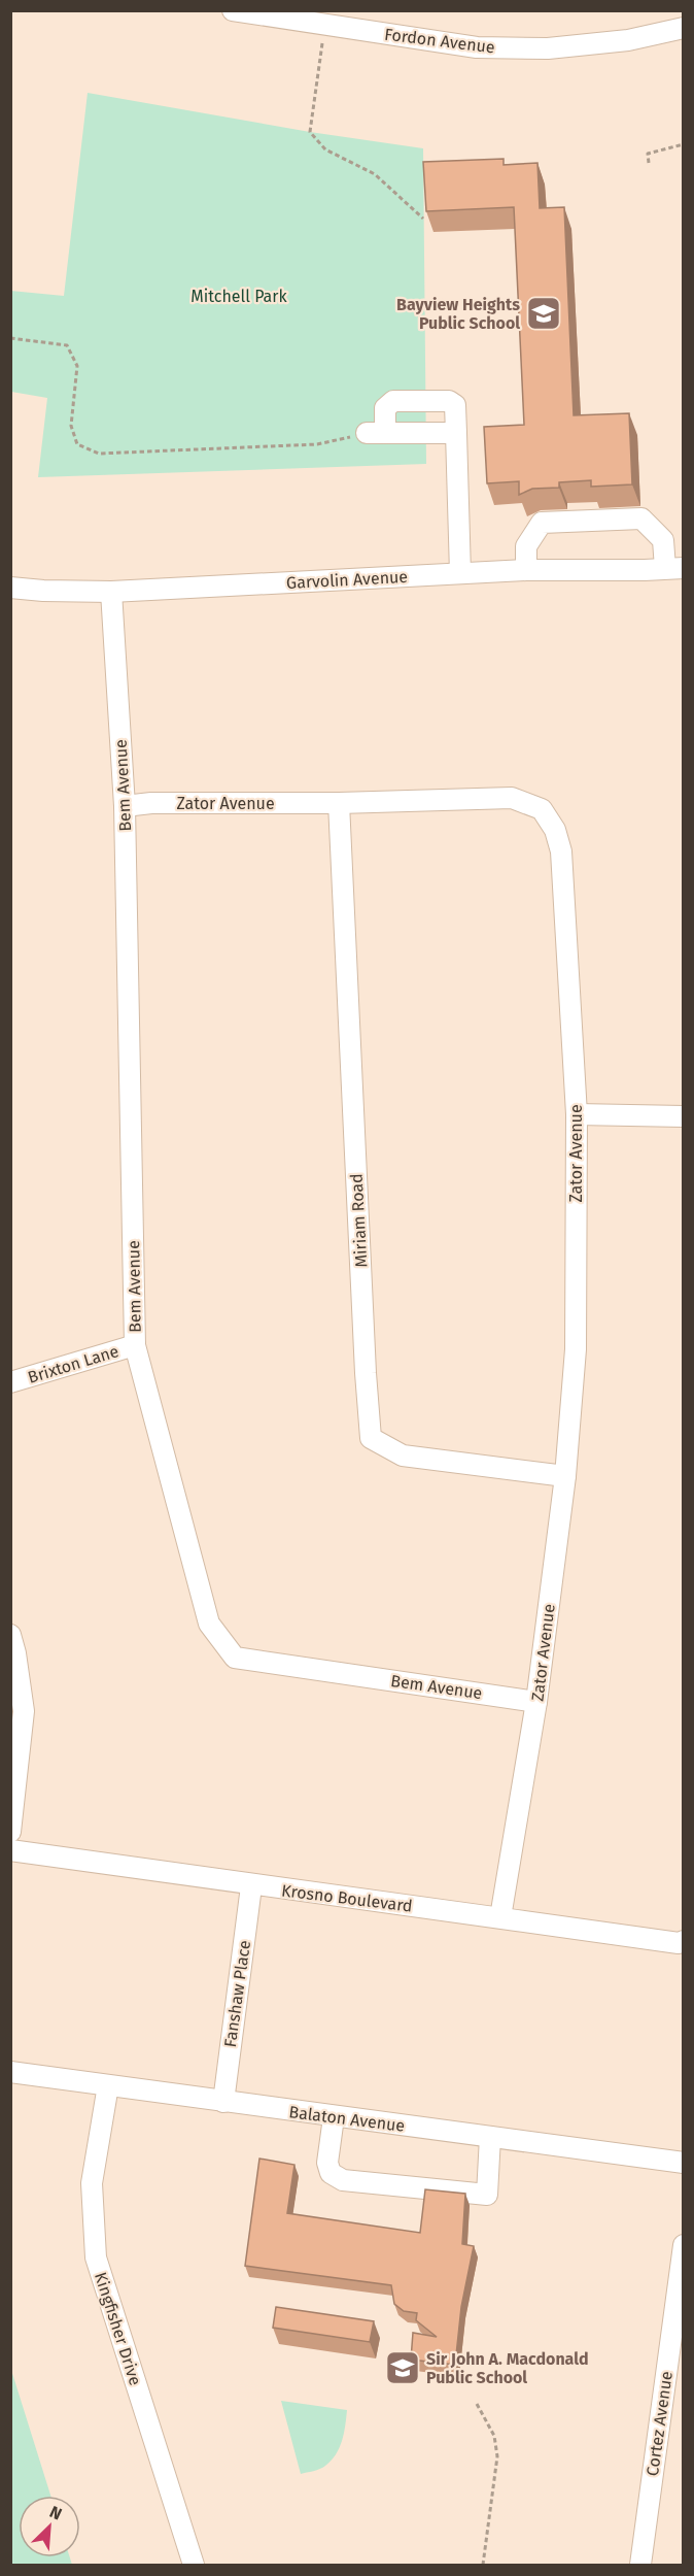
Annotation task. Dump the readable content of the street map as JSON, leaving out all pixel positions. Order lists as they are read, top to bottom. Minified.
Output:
{"streets":{"street":["Fordon Avenue","Garvolin Avenue","Bem Avenue","Zator Avenue","Miriam Road","Brixton Lane","Krosno Boulevard","Fanshaw Place","Balaton Avenue","Kingfisher Drive","Cortez Avenue"]},"crossings":[["Garvolin Avenue","Bem Avenue"],["Bem Avenue","Zator Avenue"],["Bem Avenue","Brixton Lane"],["Zator Avenue","Miriam Road"],["Zator Avenue","Krosno Boulevard"],["Krosno Boulevard","Fanshaw Place"],["Fanshaw Place","Balaton Avenue"],["Balaton Avenue","Kingfisher Drive"]],"parks":["Mitchell Park"],"places":{"school or university":["Bayview Heights Public School","Sir John A. Macdonald Public School"]},"north":"top right"}
